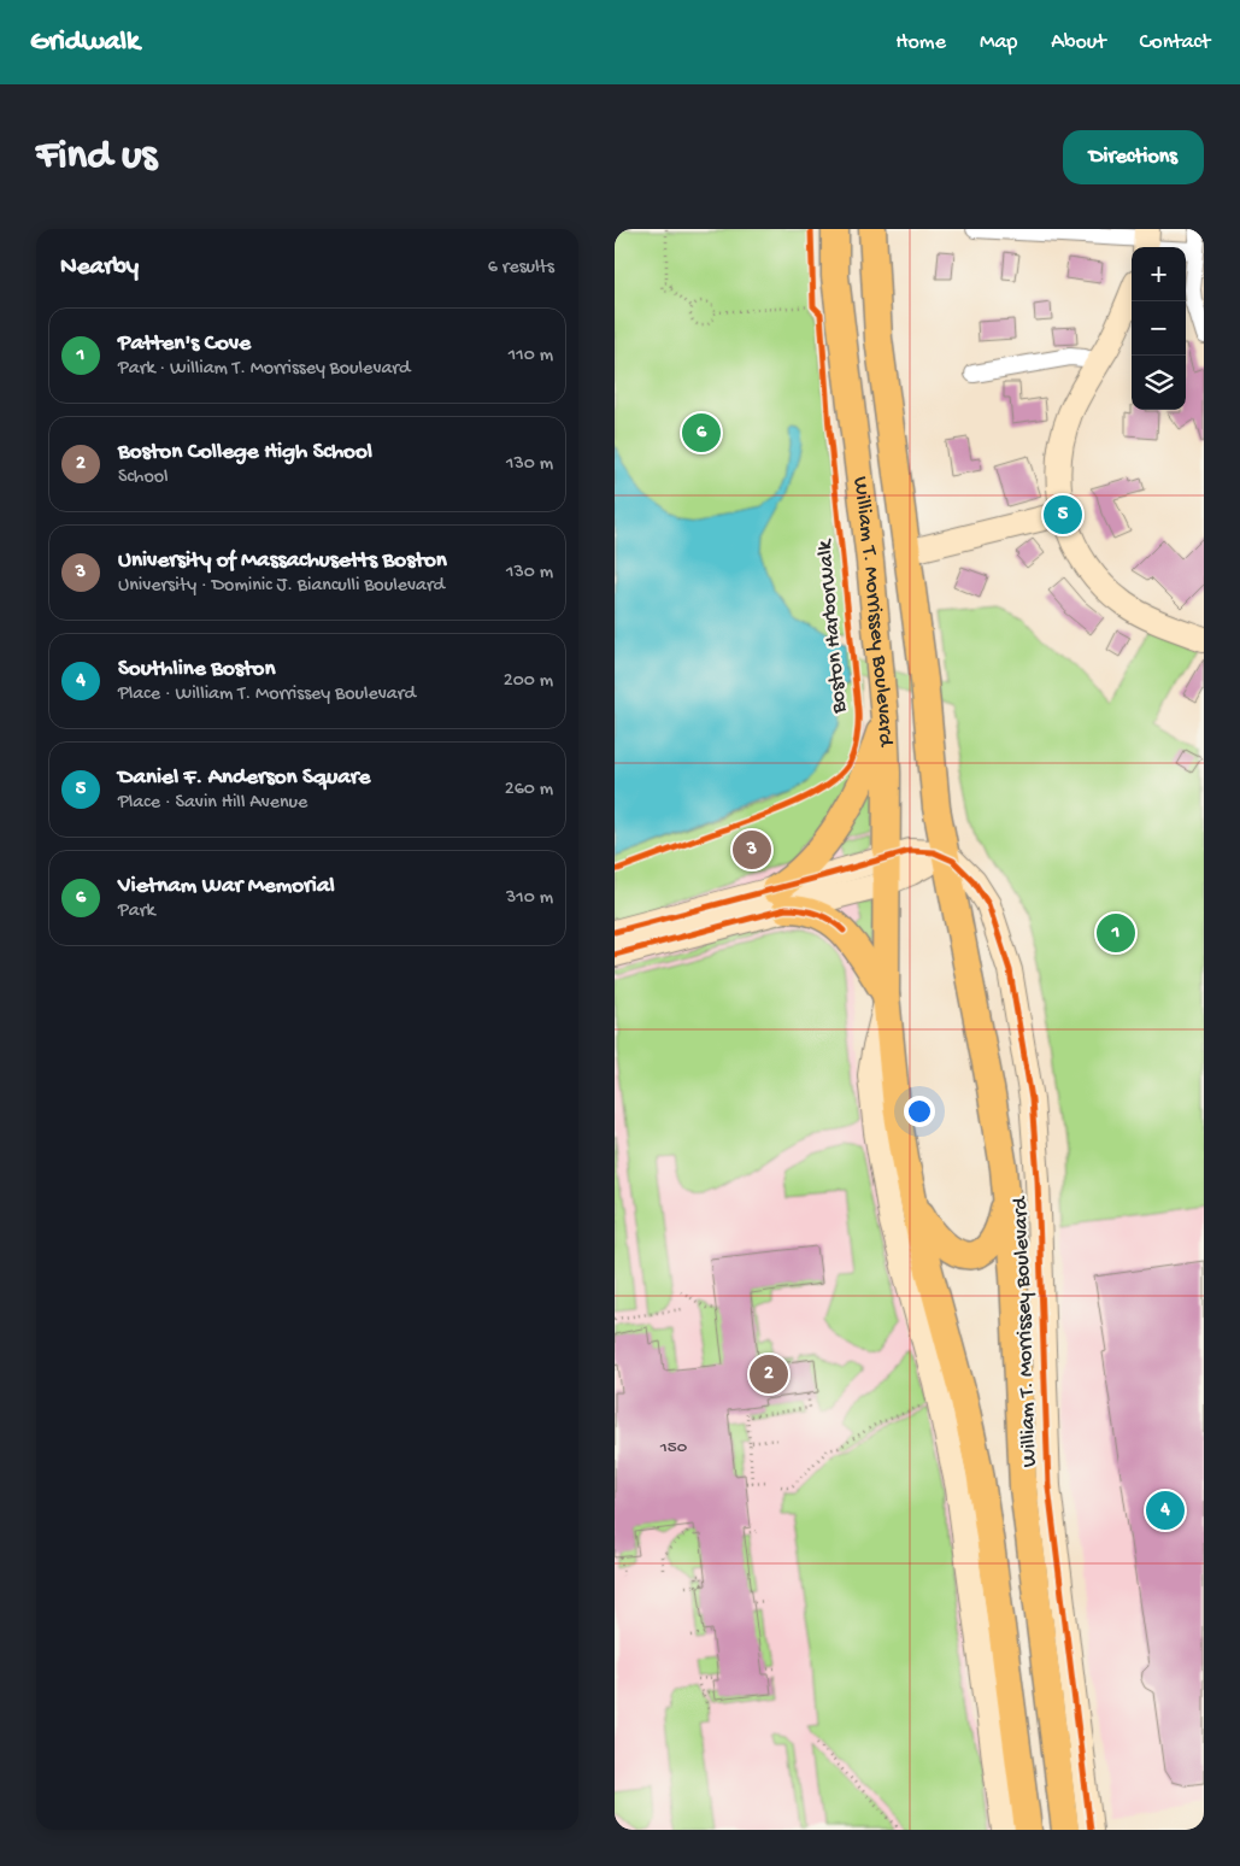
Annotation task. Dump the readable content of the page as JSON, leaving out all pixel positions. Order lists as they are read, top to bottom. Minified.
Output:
{"streets":{"main road":["William T. Morrissey Boulevard"],"cycle path":["Boston HarborWalk"]},"house_numbers":["150"],"page":{"header":"Gridwalk","nav":["Home","Map","About","Contact"],"buttons":"Directions","title":"Find us","heading":["Nearby","6 results"],"map_buttons":["+","−"],"list":[{"mark":"1","name":"Patten's Cove","note":"Park · William T. Morrissey Boulevard","value":"110 m"},{"mark":"2","name":"Boston College High School","note":"School","value":"130 m"},{"mark":"3","name":"University of Massachusetts Boston","note":"University · Dominic J. Bianculli Boulevard","value":"130 m"},{"mark":"4","name":"Southline Boston","note":"Place · William T. Morrissey Boulevard","value":"200 m"},{"mark":"5","name":"Daniel F. Anderson Square","note":"Place · Savin Hill Avenue","value":"260 m"},{"mark":"6","name":"Vietnam War Memorial","note":"Park","value":"310 m"}],"pins":["6","5","3","1","2","4"]}}
